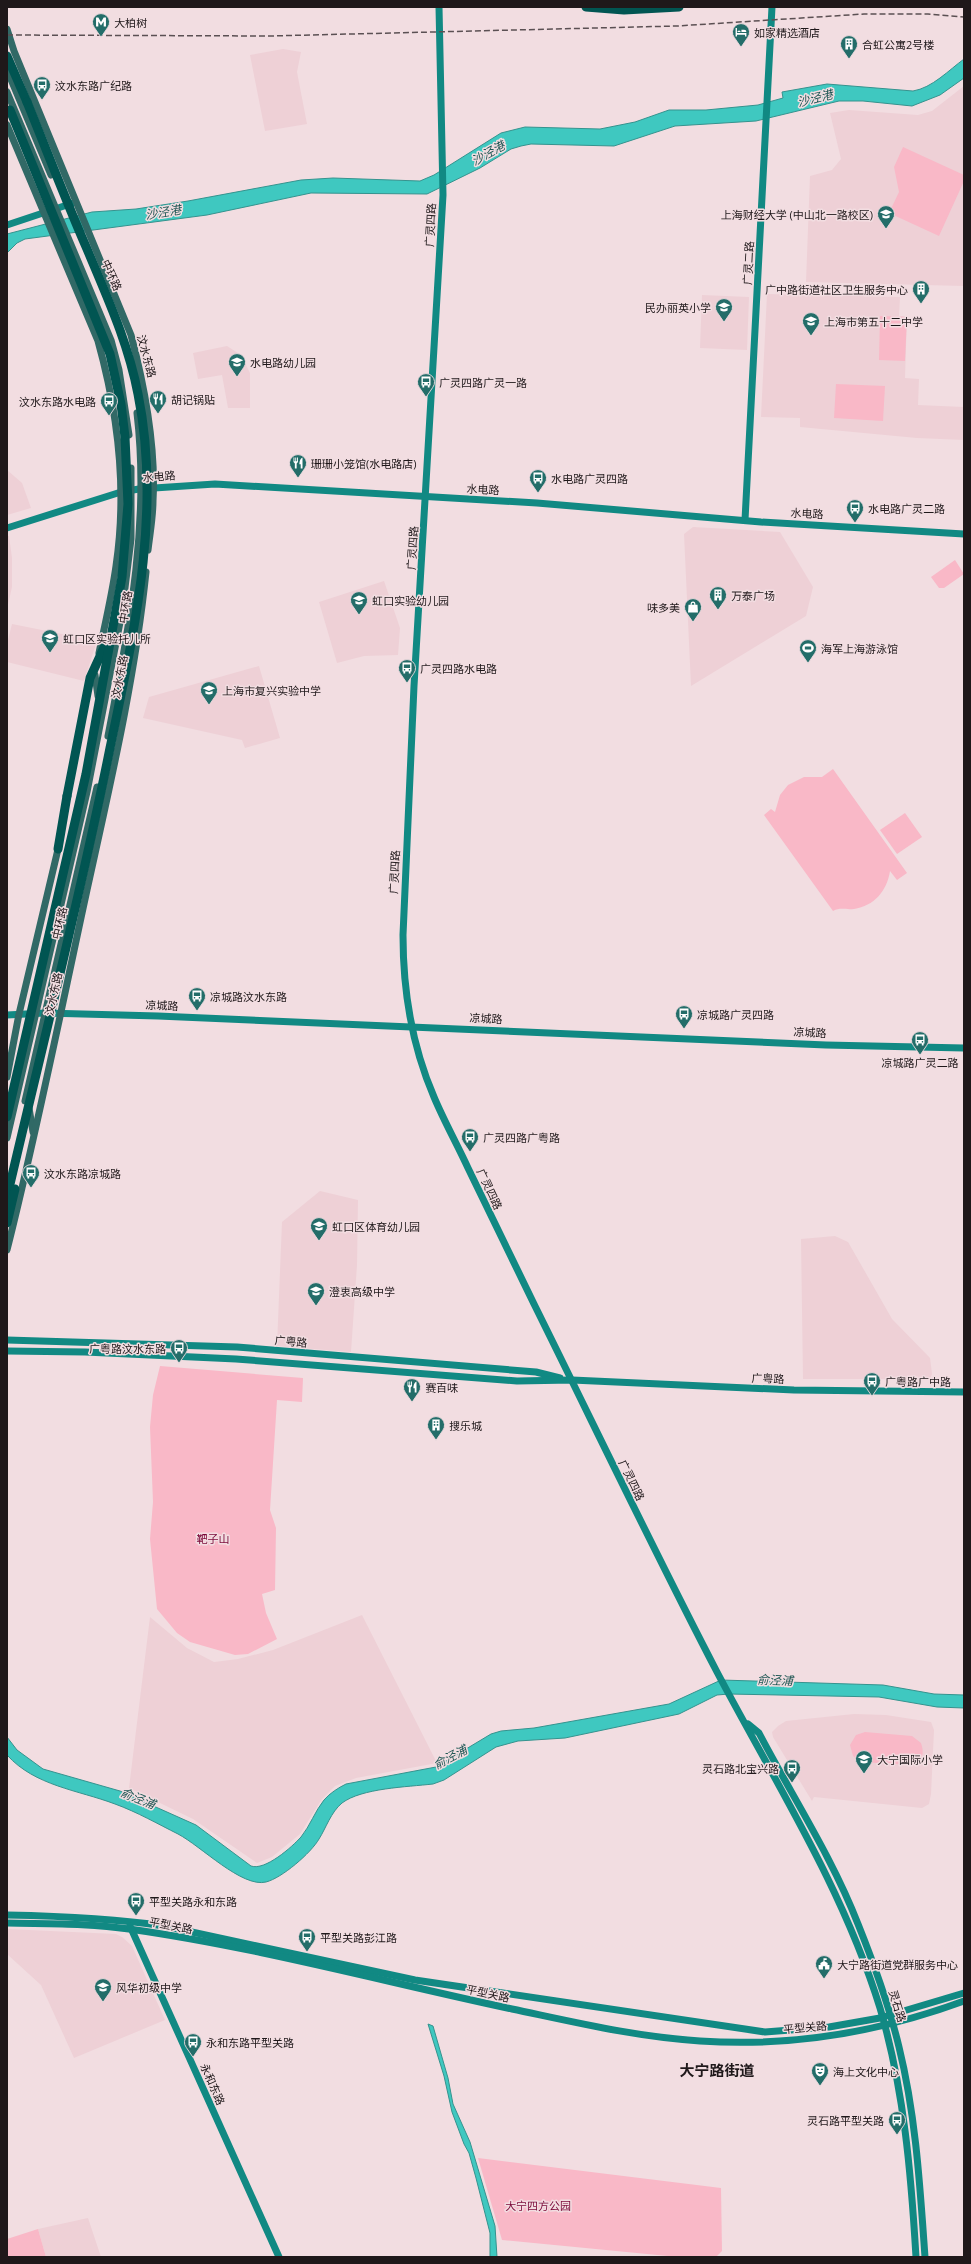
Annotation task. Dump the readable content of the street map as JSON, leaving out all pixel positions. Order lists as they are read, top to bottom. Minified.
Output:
{"streets":{"highway":["中环路"],"main road":["广灵四路","广灵二路","汶水东路","水电路","凉城路","广粤路","平型关路","灵石路","永和东路"]},"crossings":[["广灵四路","水电路"],["广灵四路","凉城路"],["广灵四路","广粤路"],["广灵四路","灵石路"],["广灵二路","水电路"],["中环路","汶水东路"],["汶水东路","水电路"],["汶水东路","凉城路"],["平型关路","灵石路"],["平型关路","永和东路"]],"districts":["大宁路街道"],"water":["沙泾港","俞泾浦"],"parks":["靶子山","大宁四方公园"],"places":{"metro station":["大柏树"],"hotel":["如家精选酒店"],"building":["合虹公寓2号楼","广中路街道社区卫生服务中心","万泰广场","搜乐城"],"bus stop":["汶水东路广纪路","广灵四路广灵一路","汶水东路水电路","水电路广灵四路","水电路广灵二路","广灵四路水电路","凉城路汶水东路","凉城路广灵四路","凉城路广灵二路","广灵四路广粤路","汶水东路凉城路","广粤路汶水东路","广粤路广中路","灵石路北宝兴路","平型关路永和东路","平型关路彭江路","永和东路平型关路","灵石路平型关路"],"school or university":["上海财经大学 (中山北一路校区)","民办丽英小学","上海市第五十二中学","水电路幼儿园","虹口实验幼儿园","虹口区实验托儿所","上海市复兴实验中学","虹口区体育幼儿园","澄衷高级中学","大宁国际小学","风华初级中学"],"restaurant":["胡记锅贴","珊珊小笼馆(水电路店)","赛百味"],"shop":["味多美"],"sports":["海军上海游泳馆"],"public building":["大宁路街道党群服务中心"],"theatre":["海上文化中心"]}}
